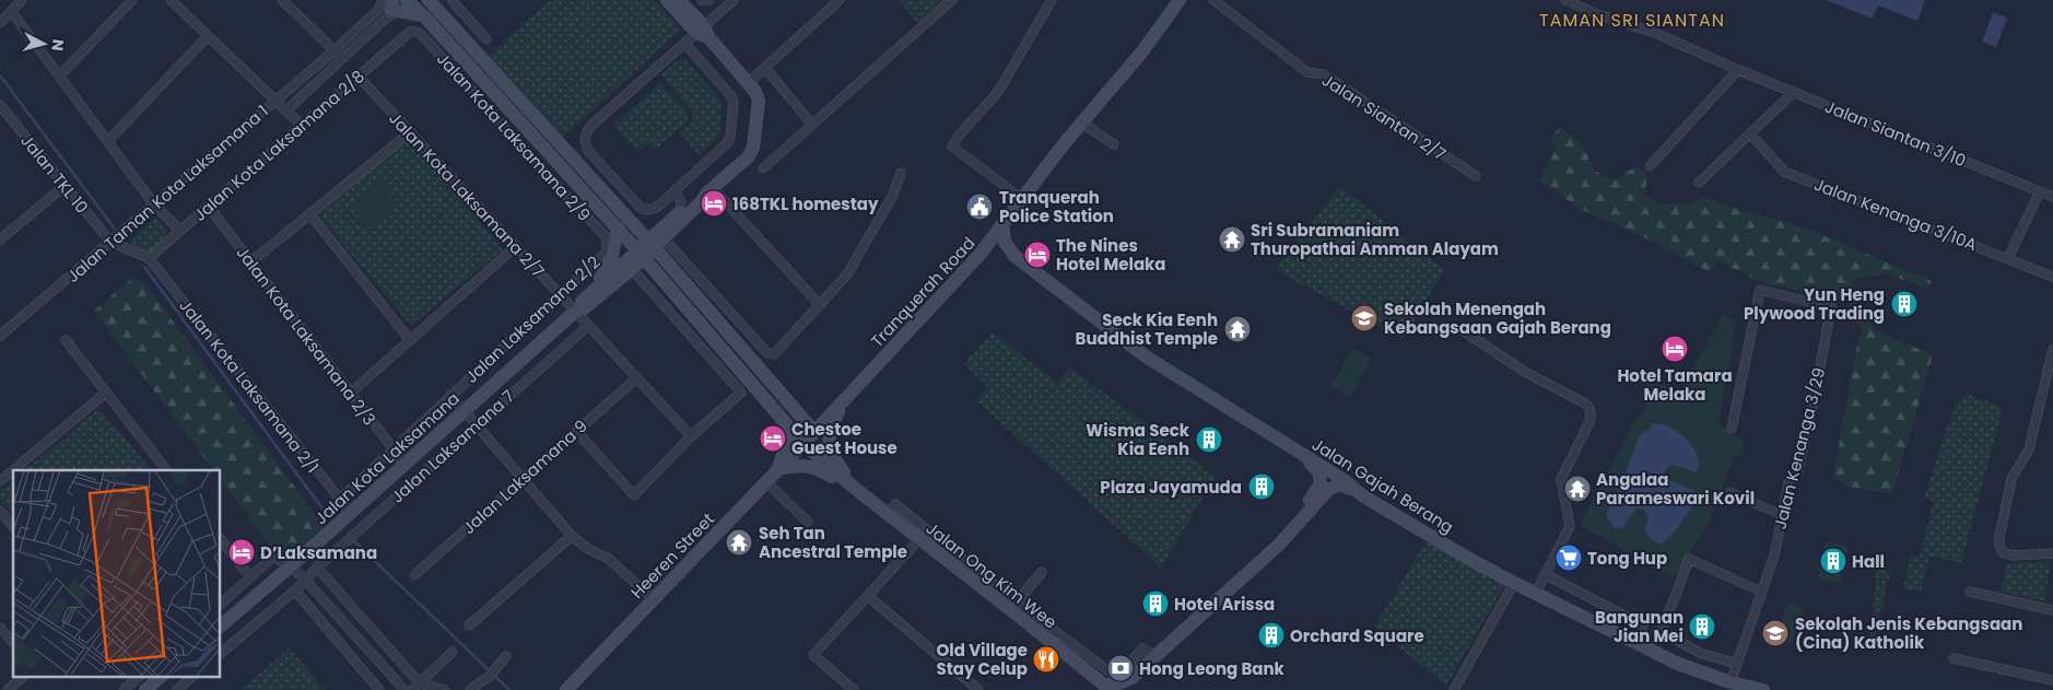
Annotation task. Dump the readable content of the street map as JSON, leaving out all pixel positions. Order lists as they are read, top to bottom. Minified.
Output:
{"streets":{"main road":["Tranquerah Road","Jalan Kota Laksamana","Jalan Gajah Berang","Heeren Street","Jalan Ong Kim Wee"],"street":["Jalan Siantan 2/7","Jalan Siantan 3/10","Jalan Kota Laksamana 2/9","Jalan Kota Laksamana 2/8","Jalan TKL 10","Jalan Taman Kota Laksamana 1","Jalan Kota Laksamana 2/7","Jalan Kenanga 3/10A","Jalan Laksamana 2/2","Jalan Kota Laksamana 2/3","Jalan Kota Laksamana 2/1","Jalan Laksamana 7","Jalan Kenanga 3/29","Jalan Laksamana 9"]},"crossings":[["Jalan Kota Laksamana 2/9","Jalan Kota Laksamana 2/8"],["Jalan Kota Laksamana 2/9","Jalan Laksamana 2/2"],["Jalan Kota Laksamana 2/8","Jalan Kota Laksamana 2/7"],["Jalan Kota Laksamana 2/8","Jalan Kota Laksamana 2/3"],["Jalan Kota Laksamana 2/8","Jalan Kota Laksamana 2/1"],["Jalan TKL 10","Jalan Taman Kota Laksamana 1"],["Jalan Taman Kota Laksamana 1","Jalan Ong Kim Wee"],["Jalan Kota Laksamana 2/7","Jalan Laksamana 2/2"],["Jalan Kota Laksamana 2/7","Jalan Laksamana 7"],["Jalan Kota Laksamana 2/7","Jalan Kota Laksamana"],["Jalan Kota Laksamana 2/7","Jalan Laksamana 9"],["Tranquerah Road","Jalan Gajah Berang"],["Tranquerah Road","Heeren Street"],["Tranquerah Road","Jalan Ong Kim Wee"],["Jalan Laksamana 2/2","Jalan Kota Laksamana 2/3"],["Jalan Laksamana 2/2","Jalan Kota Laksamana 2/1"],["Jalan Kota Laksamana 2/3","Jalan Kota Laksamana"],["Jalan Kota Laksamana 2/1","Jalan Kota Laksamana"],["Jalan Kenanga 3/29","Jalan Gajah Berang"],["Jalan Kota Laksamana","Jalan Ong Kim Wee"],["Heeren Street","Jalan Ong Kim Wee"]],"districts":["TAMAN SRI SIANTAN"],"places":{"hotel":["168TKL homestay","The Nines Hotel Melaka","Hotel Tamara Melaka","Chestoe Guest House","D’Laksamana"],"public building":["Tranquerah Police Station"],"temple":["Sri Subramaniam Thuropathai Amman Alayam","Seck Kia Eenh Buddhist Temple","Angalaa Parameswari Kovil","Seh Tan Ancestral Temple"],"building":["Yun Heng Plywood Trading","Wisma Seck Kia Eenh","Plaza Jayamuda","Hall","Hotel Arissa","Bangunan Jian Mei","Orchard Square"],"school or university":["Sekolah Menengah Kebangsaan Gajah Berang","Sekolah Jenis Kebangsaan (Cina) Katholik"],"supermarket":["Tong Hup"],"restaurant":["Old Village Stay Celup"],"bank":["Hong Leong Bank"]},"north":"right"}
